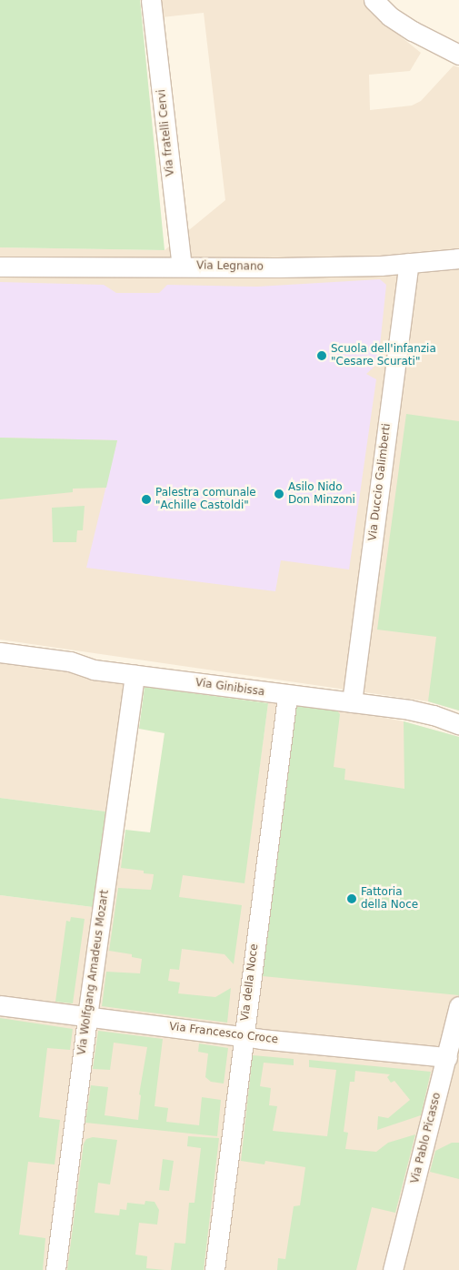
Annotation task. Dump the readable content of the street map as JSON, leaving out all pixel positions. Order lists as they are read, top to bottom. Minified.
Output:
{"streets":{"street":["Via fratelli Cervi","Via Legnano","Via Duccio Galimberti","Via Ginibissa","Via Wolfgang Amadeus Mozart","Via della Noce","Via Francesco Croce","Via Pablo Picasso"]},"crossings":[["Via fratelli Cervi","Via Legnano"],["Via Legnano","Via Duccio Galimberti"],["Via Duccio Galimberti","Via Ginibissa"],["Via Ginibissa","Via Wolfgang Amadeus Mozart"],["Via Ginibissa","Via della Noce"],["Via Wolfgang Amadeus Mozart","Via Francesco Croce"],["Via della Noce","Via Francesco Croce"],["Via Francesco Croce","Via Pablo Picasso"]],"places":["Scuola dell'infanzia \"Cesare Scurati\"","Asilo Nido Don Minzoni","Palestra comunale \"Achille Castoldi\"","Fattoria della Noce"]}
